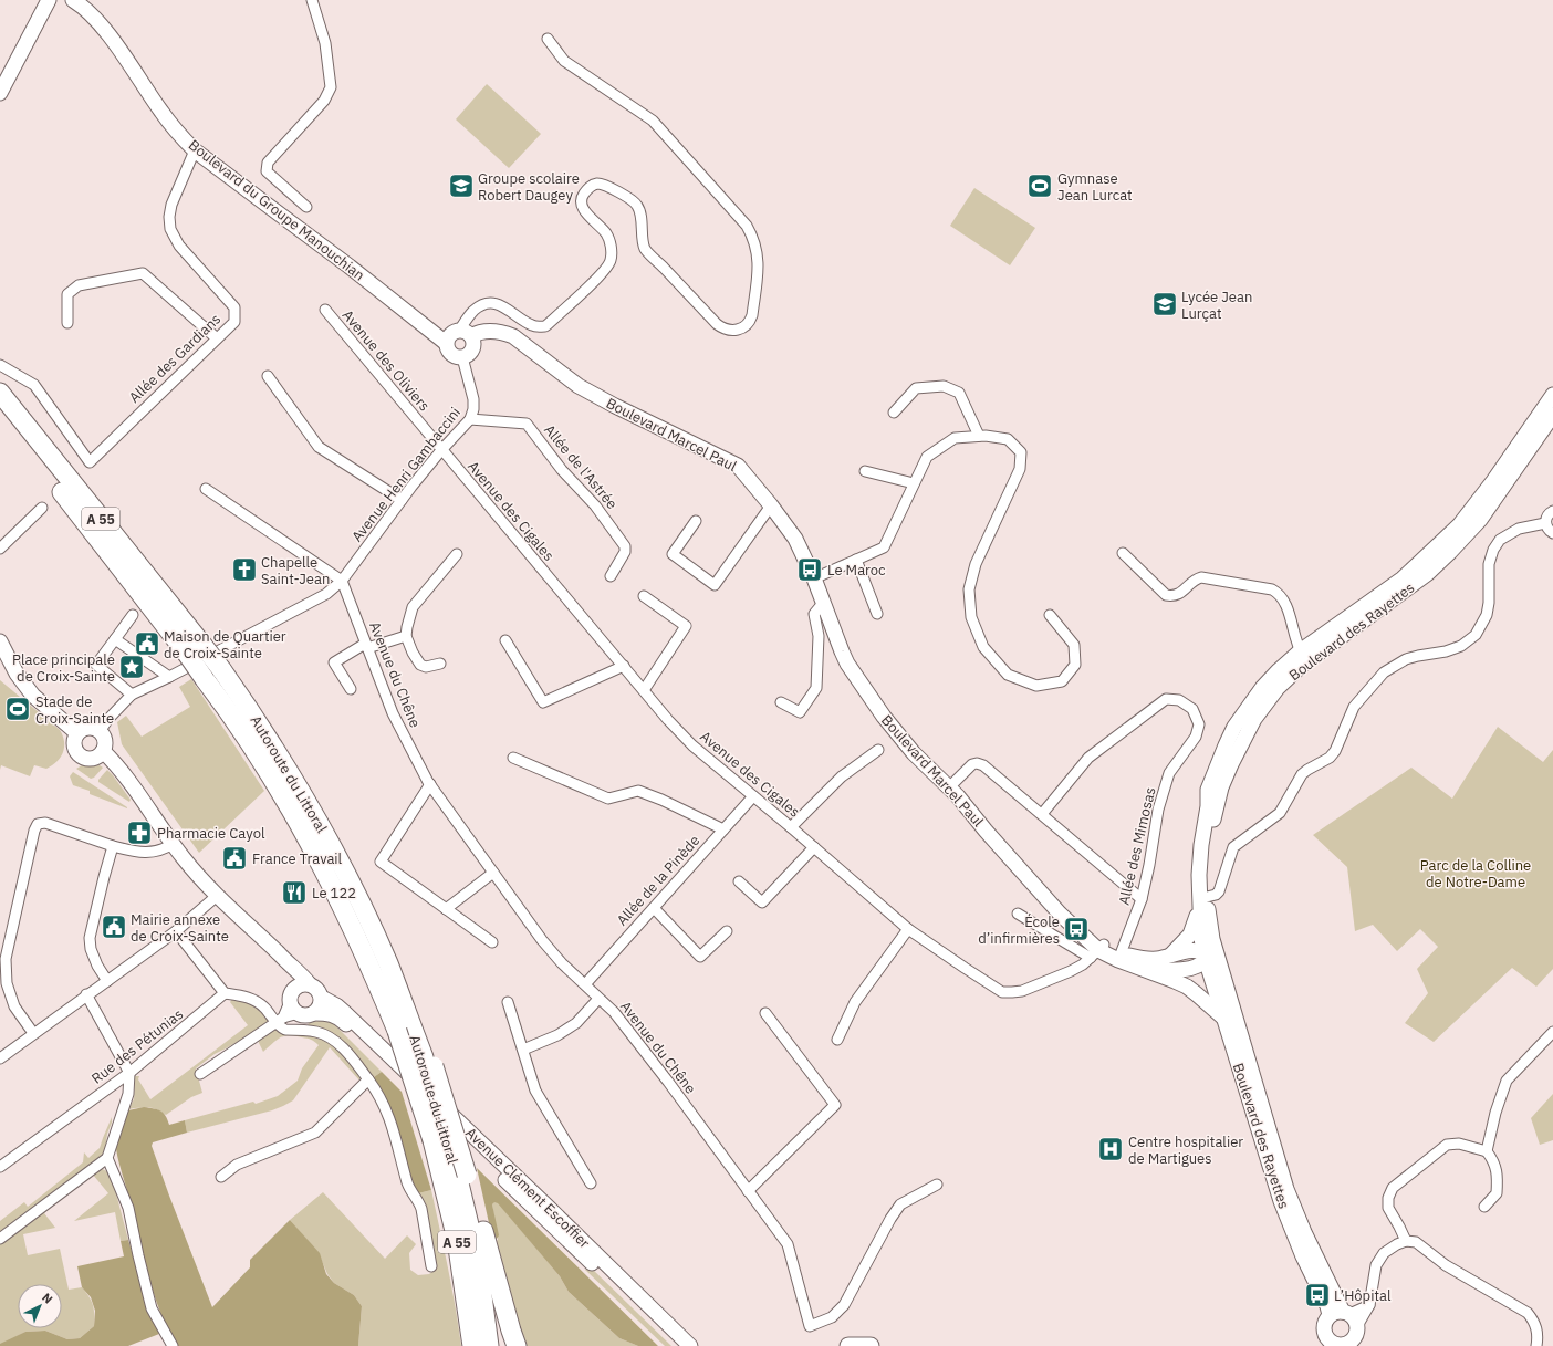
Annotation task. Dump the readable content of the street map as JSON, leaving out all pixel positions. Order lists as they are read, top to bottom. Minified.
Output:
{"streets":{"highway":["A 55","Autoroute du Littoral"],"main road":["Boulevard du Groupe Manouchian","Boulevard Marcel Paul","Boulevard des Rayettes","Avenue Clément Escoffier"],"street":["Allée des Gardians","Avenue des Oliviers","Allée de l'Astrée","Avenue Henri Gambaccini","Avenue des Cigales","Avenue du Chêne","Allée des Mimosas","Allée de la Pinède","Rue des Pétunias"]},"crossings":[["Boulevard du Groupe Manouchian","Allée des Gardians"],["Boulevard du Groupe Manouchian","Boulevard Marcel Paul"],["Boulevard du Groupe Manouchian","Avenue Henri Gambaccini"],["Avenue des Oliviers","Avenue Henri Gambaccini"],["Avenue des Oliviers","Avenue des Cigales"],["Boulevard Marcel Paul","Avenue Henri Gambaccini"],["Boulevard Marcel Paul","Avenue des Cigales"],["Boulevard Marcel Paul","Boulevard des Rayettes"],["Boulevard Marcel Paul","Allée des Mimosas"],["Allée de l'Astrée","Avenue Henri Gambaccini"],["Avenue Henri Gambaccini","Avenue des Cigales"],["Avenue Henri Gambaccini","Avenue du Chêne"],["Avenue des Cigales","Allée de la Pinède"],["A 55","Autoroute du Littoral"],["Avenue du Chêne","Allée de la Pinède"]],"parks":["Parc de la Colline de Notre-Dame"],"places":{"school or university":["Groupe scolaire Robert Daugey","Lycée Jean Lurçat"],"sports":["Gymnase Jean Lurcat","Stade de Croix-Sainte"],"church":["Chapelle Saint-Jean"],"bus stop":["Le Maroc","École d’infirmières","L’Hôpital"],"public building":["Maison de Quartier de Croix-Sainte","France Travail","Mairie annexe de Croix-Sainte"],"place":["Place principale de Croix-Sainte"],"pharmacy":["Pharmacie Cayol"],"restaurant":["Le 122"],"hospital":["Centre hospitalier de Martigues"]},"north":"top right"}
